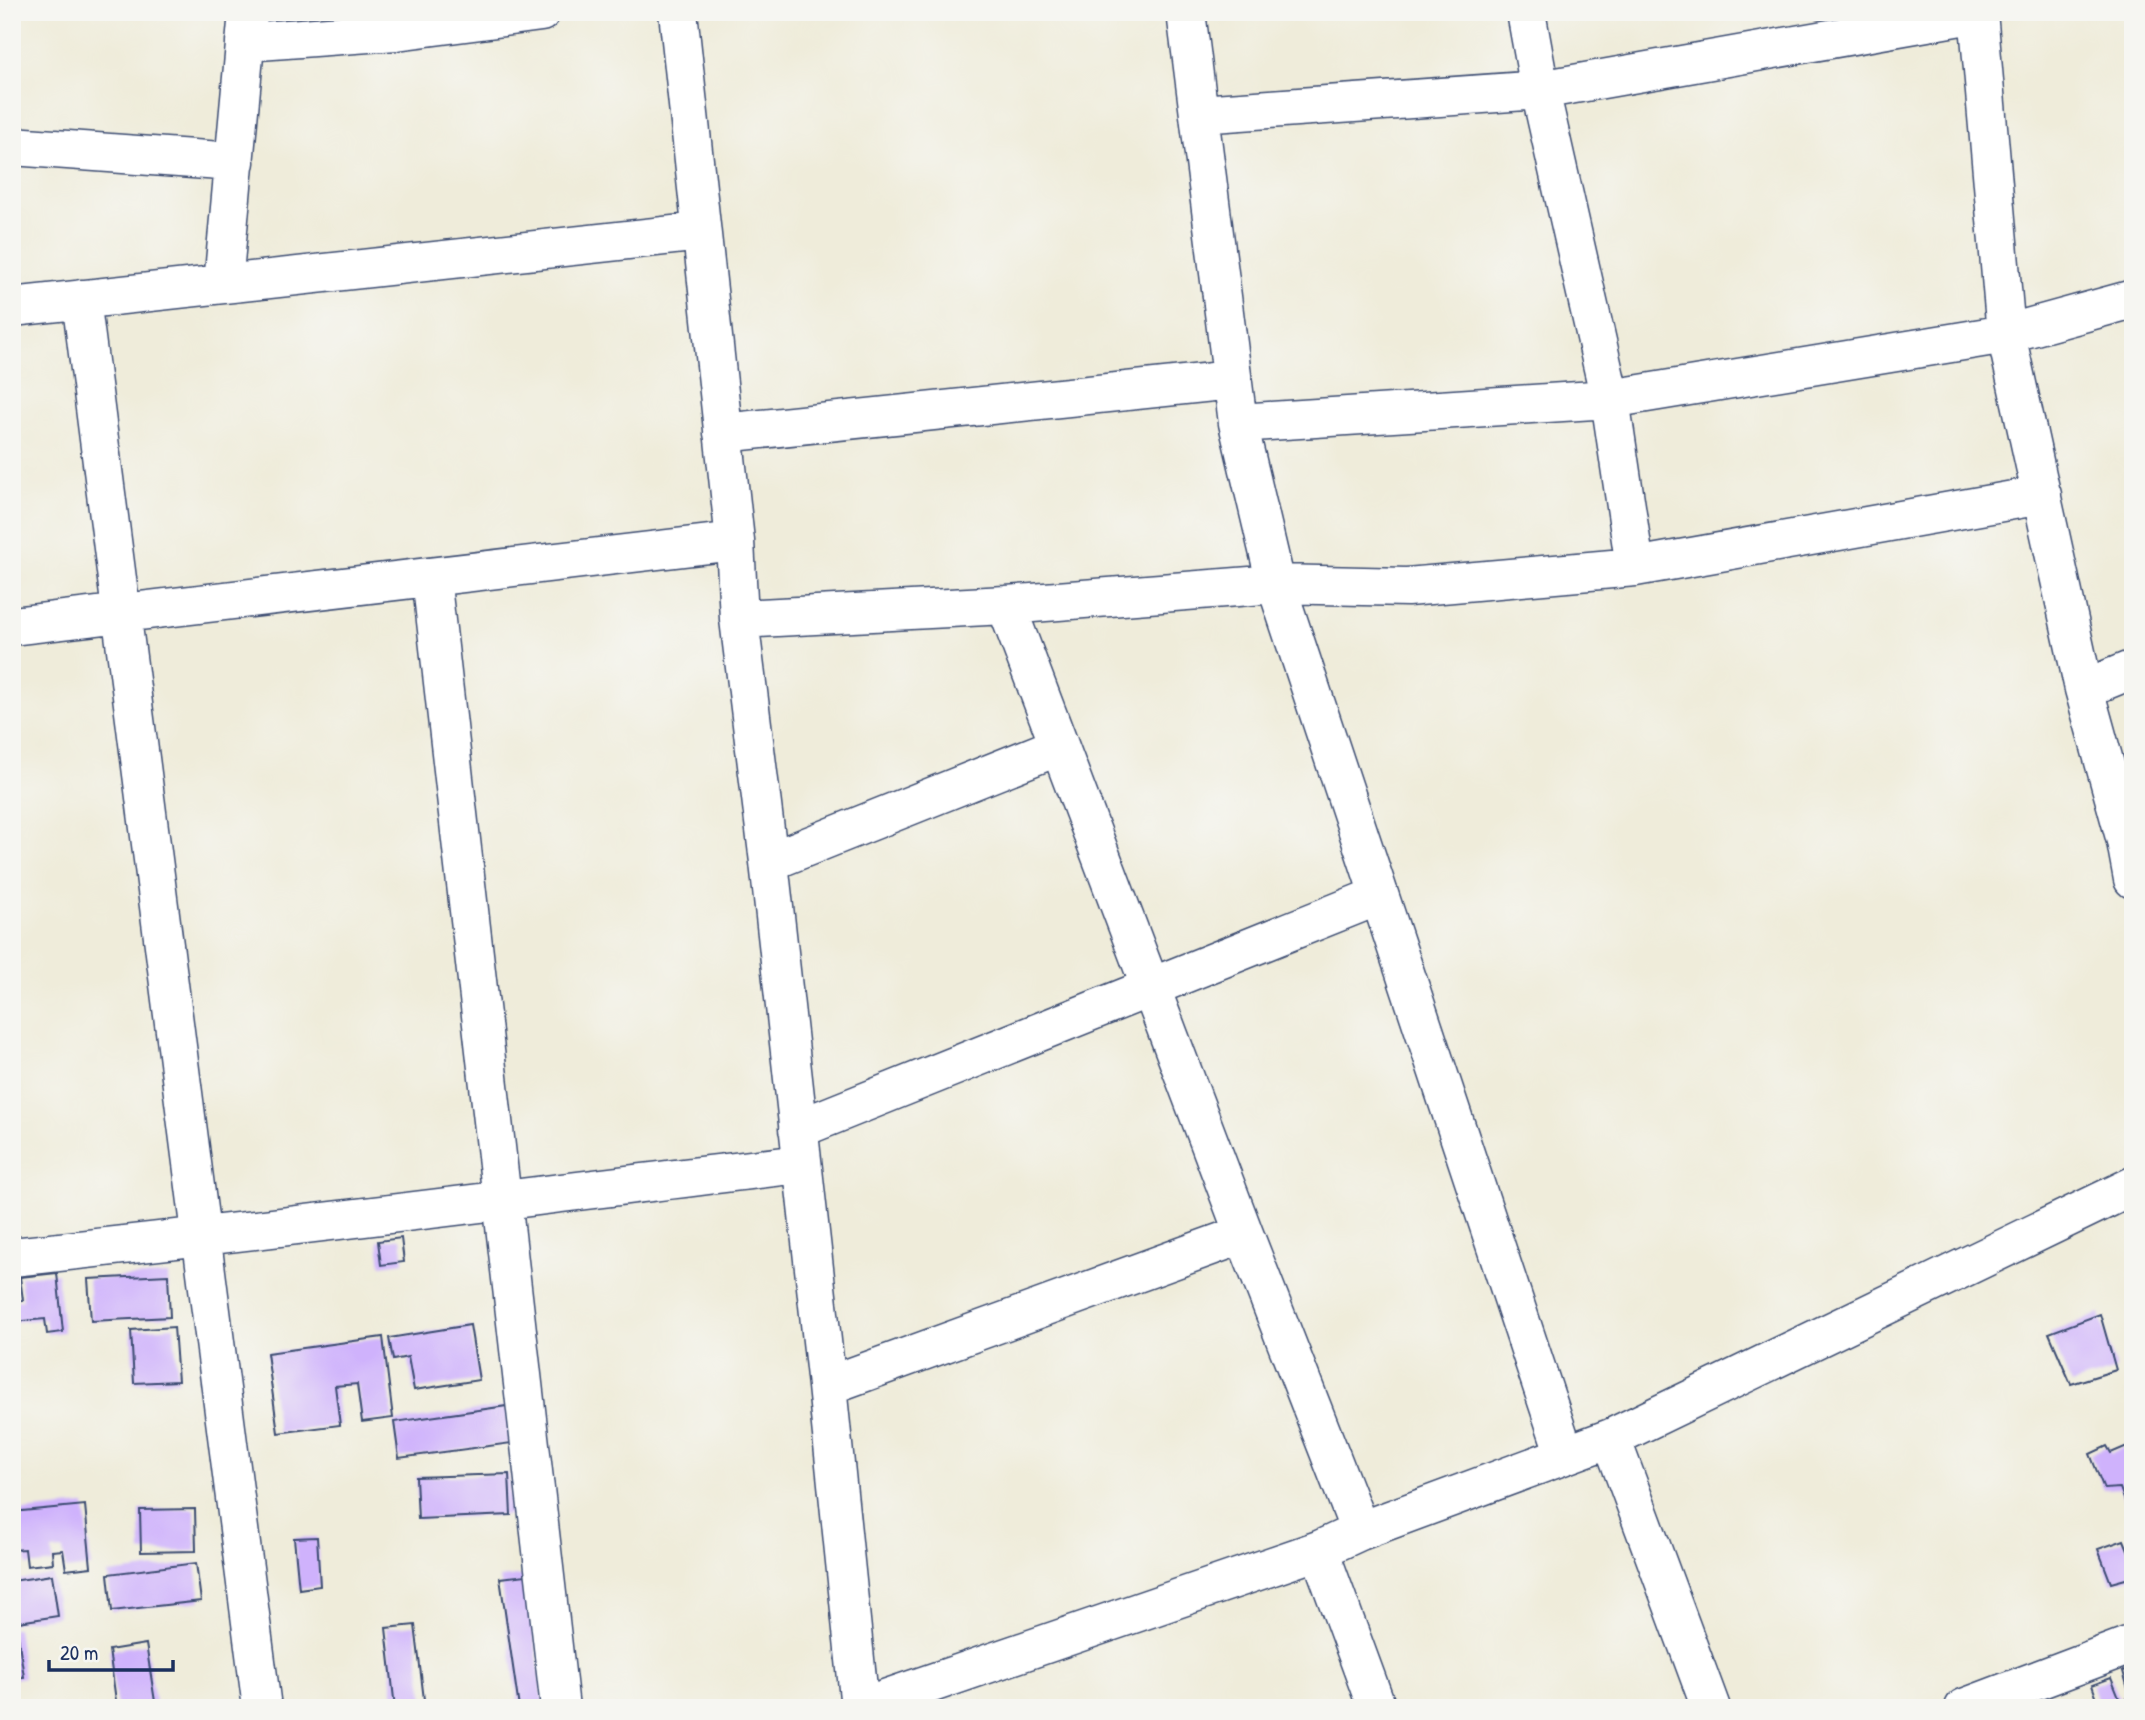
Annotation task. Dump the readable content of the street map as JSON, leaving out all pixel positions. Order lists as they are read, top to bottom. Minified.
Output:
{"scale_bar":"20 m"}
